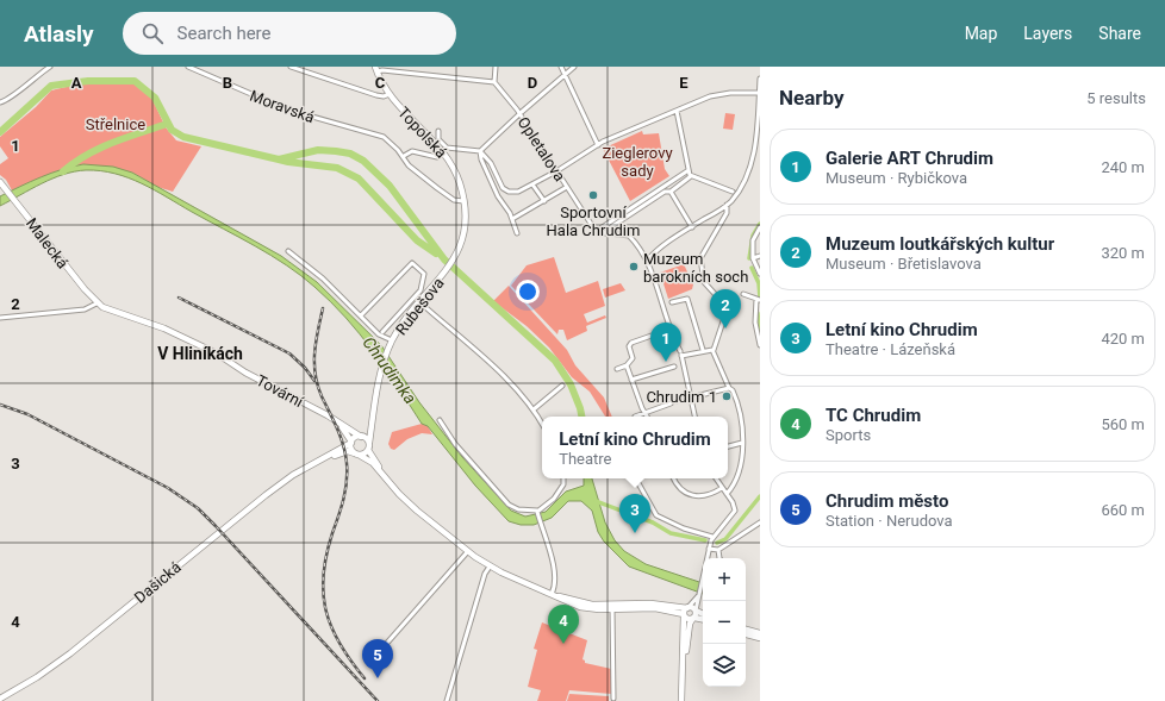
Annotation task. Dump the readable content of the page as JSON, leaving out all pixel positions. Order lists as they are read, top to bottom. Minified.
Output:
{"streets":{"street":["Moravská","Topolská","Opletalova","Malecká","Rubešova","Tovární","Dašická"]},"crossings":[["Topolská","Rubešova"],["Malecká","Tovární"],["Rubešova","Tovární"],["Rubešova","Dašická"],["Tovární","Dašická"]],"districts":["V Hliníkách"],"water":["Chrudimka"],"parks":["Střelnice","Zieglerovy sady"],"places":["Sportovní Hala Chrudim","Muzeum barokních soch","Chrudim 1"],"page":{"header":"Atlasly","search":"Search here","nav":["Map","Layers","Share"],"heading":["Nearby","5 results"],"list":[{"mark":"1","name":"Galerie ART Chrudim","note":"Museum · Rybičkova","value":"240 m"},{"mark":"2","name":"Muzeum loutkářských kultur","note":"Museum · Břetislavova","value":"320 m"},{"mark":"3","name":"Letní kino Chrudim","note":"Theatre · Lázeňská","value":"420 m"},{"mark":"4","name":"TC Chrudim","note":"Sports","value":"560 m"},{"mark":"5","name":"Chrudim město","note":"Station · Nerudova","value":"660 m"}],"pins":["2","1","3","4","5"],"popup":["Letní kino Chrudim","Theatre"],"map_buttons":["+","−"]},"grid":{"columns":["A","B","C","D","E"],"rows":["1","2","3","4"]}}
